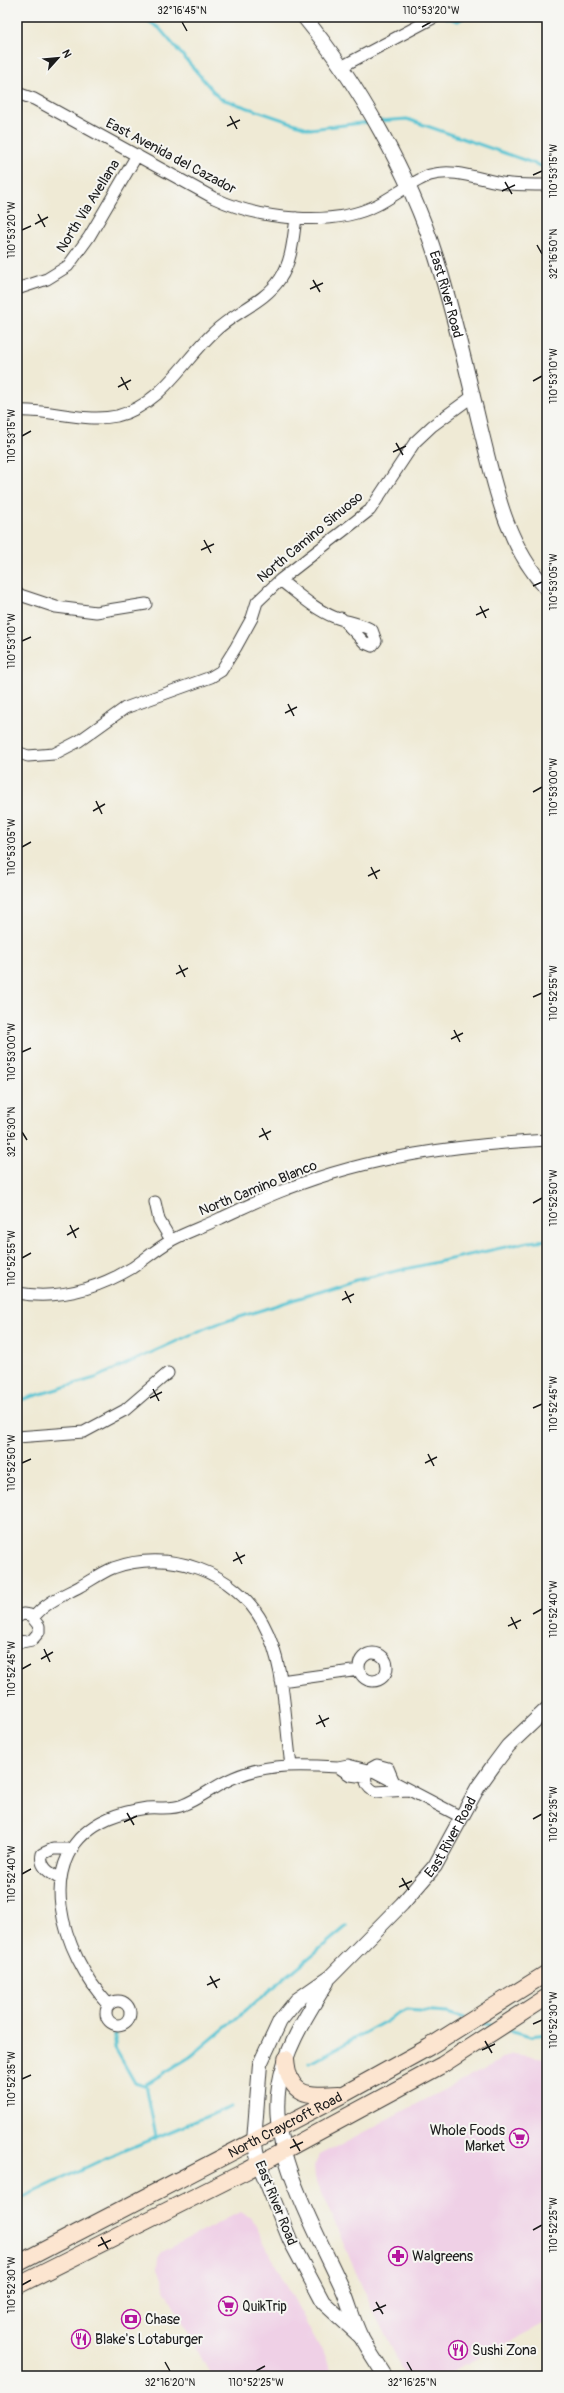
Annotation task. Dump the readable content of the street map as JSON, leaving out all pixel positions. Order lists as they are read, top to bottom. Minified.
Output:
{"streets":{"main road":["North Craycroft Road"],"street":["East Avenida del Cazador","North Via Avellana","East River Road","North Camino Sinuoso","North Camino Blanco"]},"crossings":[["East Avenida del Cazador","North Via Avellana"],["East Avenida del Cazador","East River Road"],["East River Road","North Camino Sinuoso"],["East River Road","North Craycroft Road"]],"places":{"supermarket":["Whole Foods Market","QuikTrip"],"pharmacy":["Walgreens"],"bank":["Chase"],"restaurant":["Blake's Lotaburger","Sushi Zona"]},"north":"top right","coordinates":["32°16'45\"N","110°53'20\"W","110°53'15\"W","32°16'50\"N","110°53'10\"W","110°53'05\"W","110°53'00\"W","110°52'55\"W","32°16'30\"N","110°52'50\"W","110°52'45\"W","110°52'40\"W","110°52'35\"W","110°52'30\"W","110°52'25\"W","32°16'20\"N","32°16'25\"N"]}
